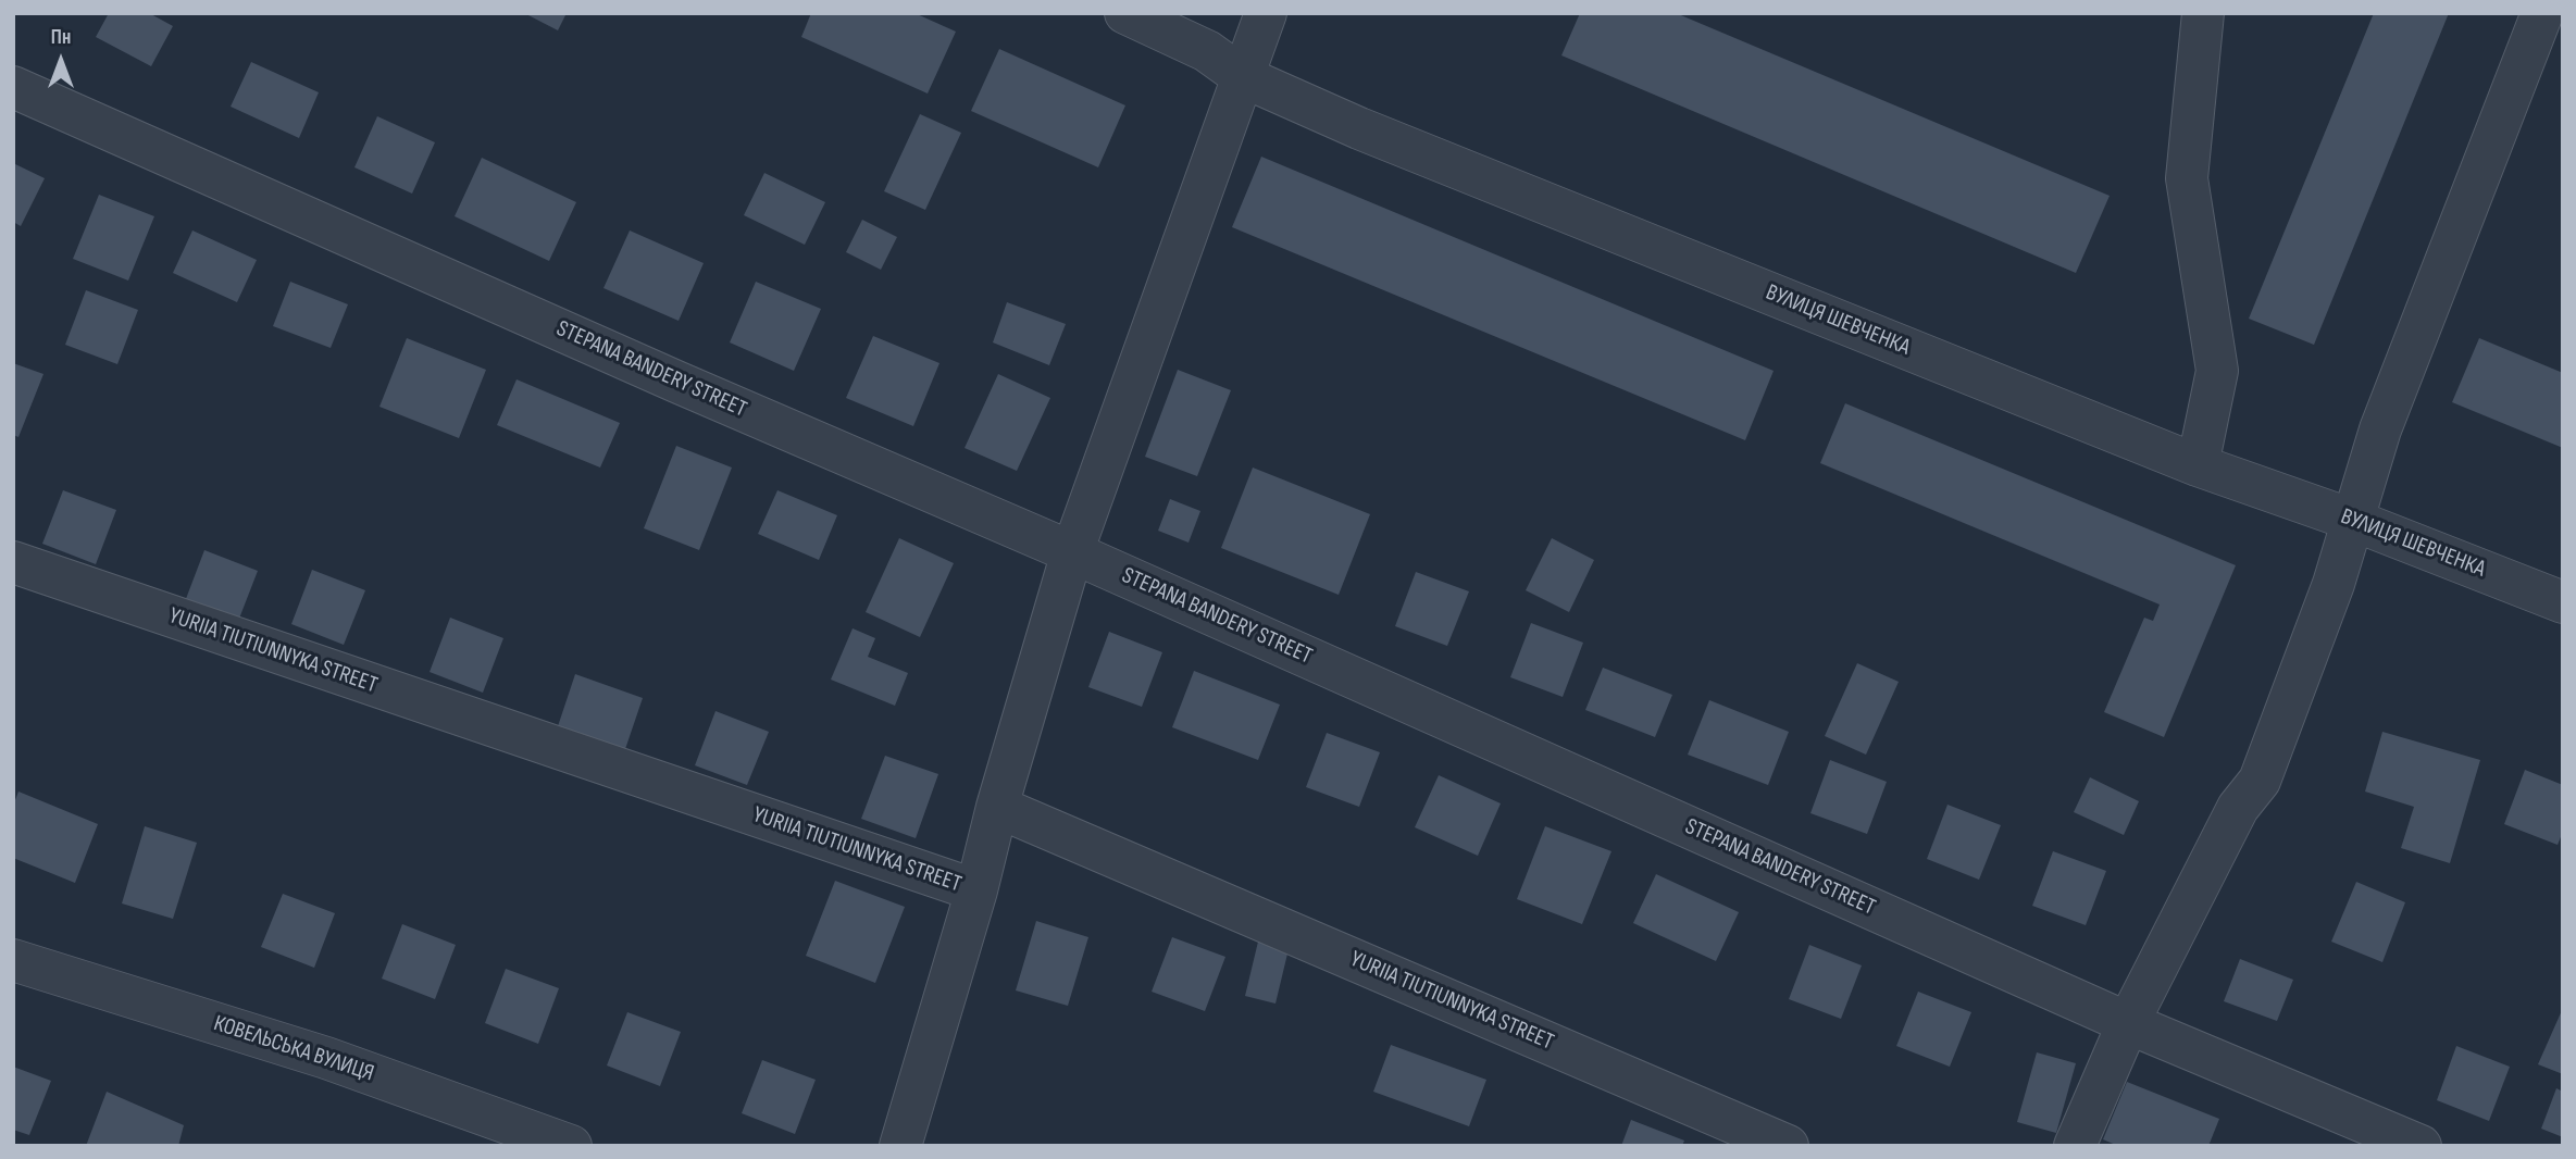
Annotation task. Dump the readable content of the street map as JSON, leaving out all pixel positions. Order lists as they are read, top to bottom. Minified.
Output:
{"streets":{"street":["ВУЛИЦЯ ШЕВЧЕНКА","STEPANA BANDERY STREET","YURIIA TIUTIUNNYKA STREET","КОВЕЛЬСЬКА ВУЛИЦЯ"]},"north":"top"}
